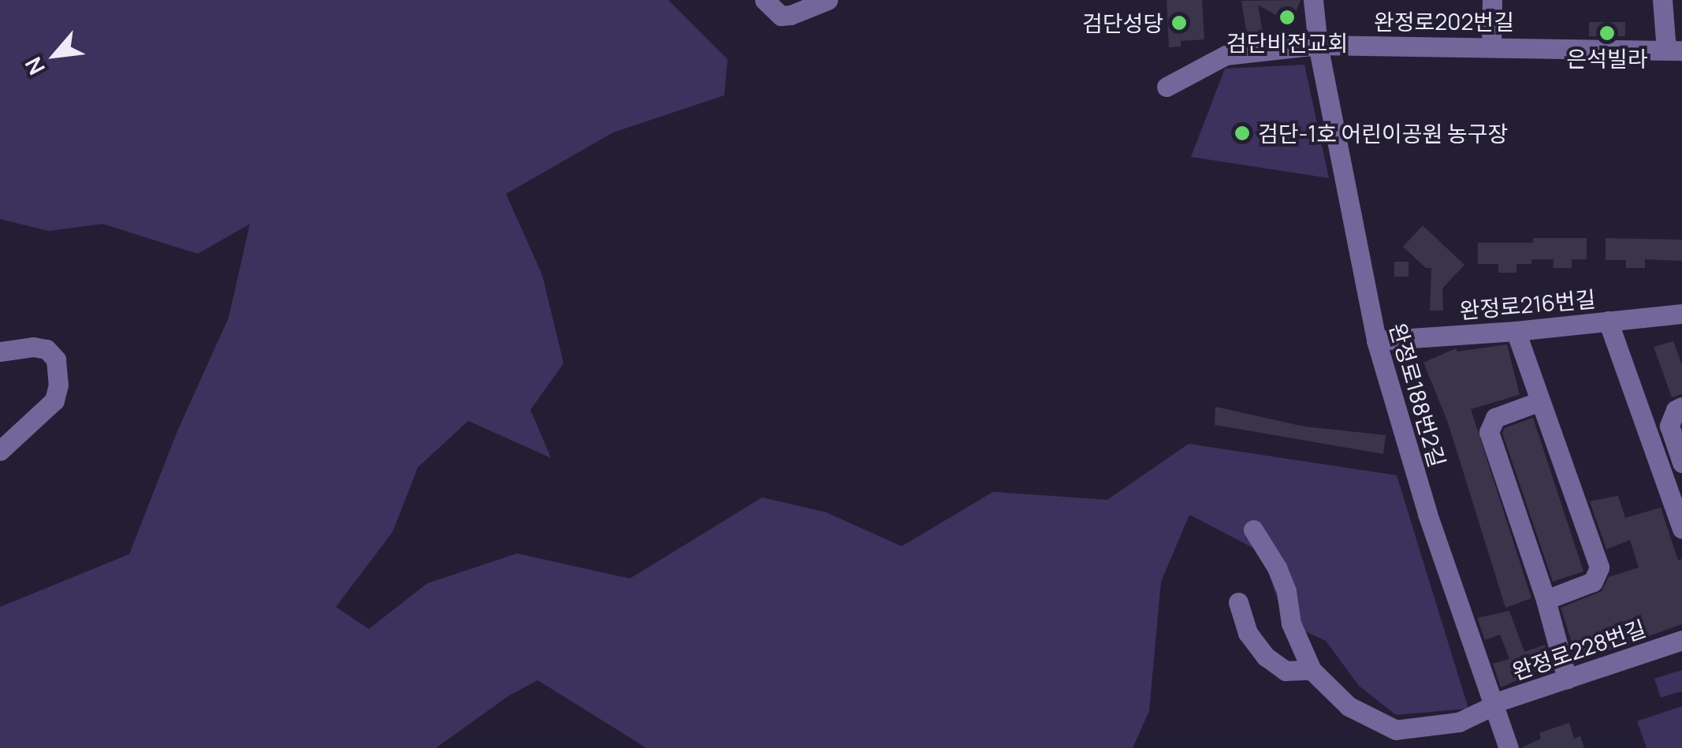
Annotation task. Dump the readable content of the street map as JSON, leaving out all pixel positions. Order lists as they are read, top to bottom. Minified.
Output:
{"streets":{"street":["완정로202번길","완정로216번길","완정로188번2길","완정로228번길"]},"crossings":[["완정로202번길","완정로188번2길"],["완정로216번길","완정로188번2길"],["완정로188번2길","완정로228번길"]],"places":["검단비전교회","검단성당","은석빌라","검단-1호 어린이공원 농구장"],"north":"bottom left"}
